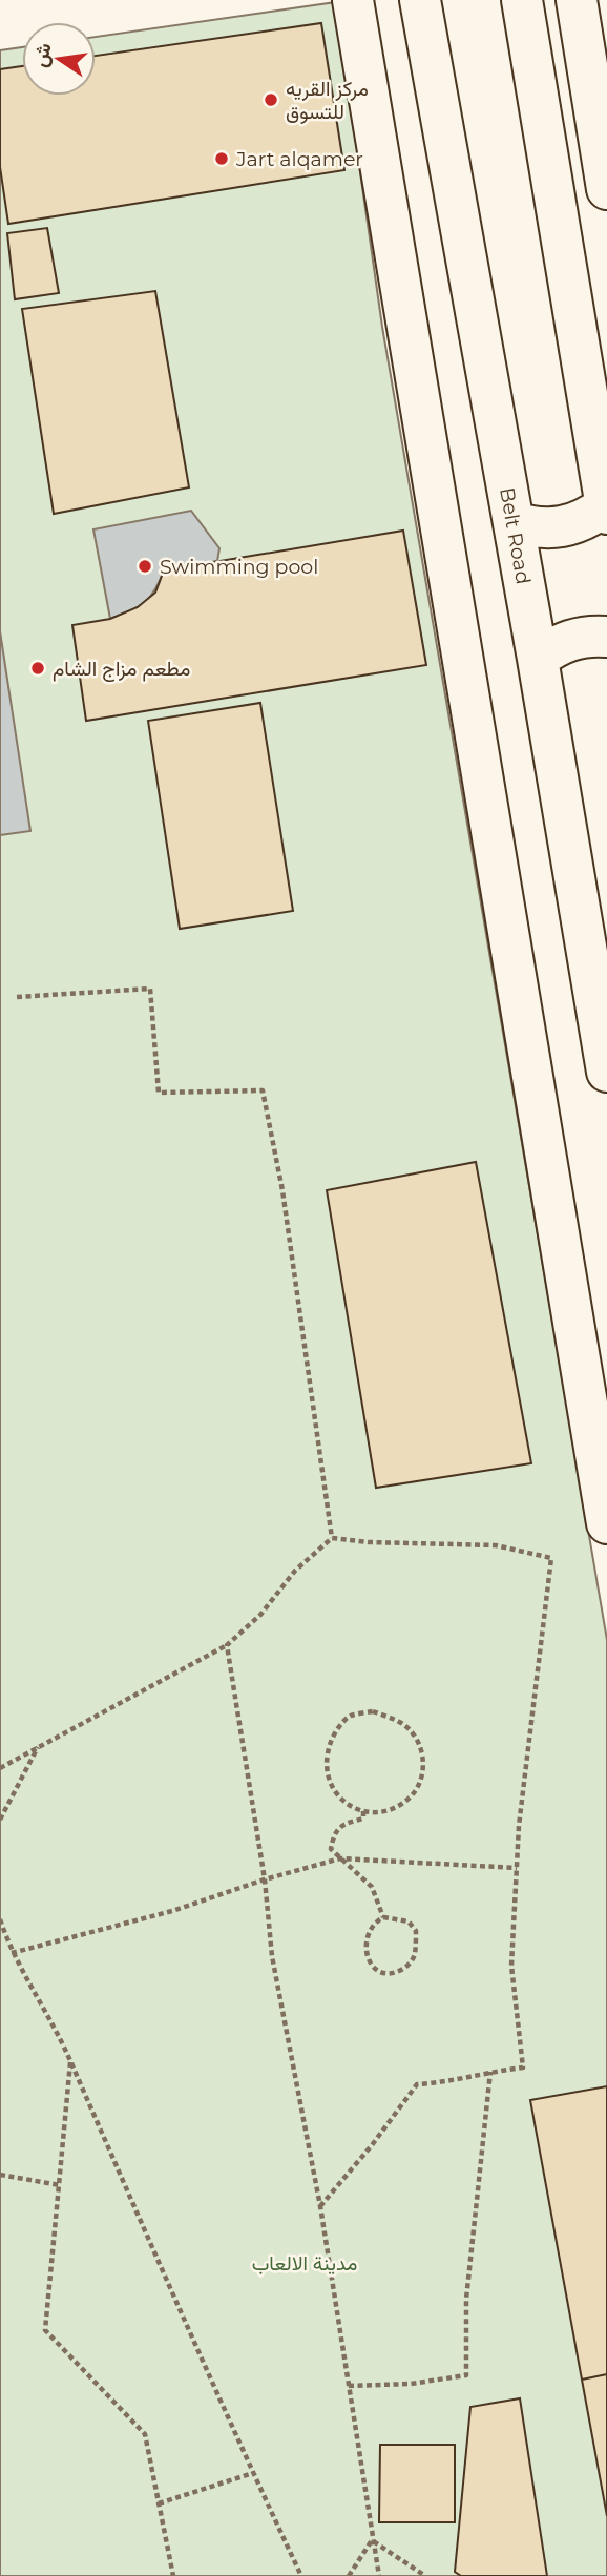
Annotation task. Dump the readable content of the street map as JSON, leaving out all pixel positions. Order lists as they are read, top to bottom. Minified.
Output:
{"streets":{"main road":["Belt Road"]},"parks":["مدينة الالعاب"],"places":["مركز القريه للتسوق","Jart alqamer","Swimming pool","مطعم مزاج الشام"],"north":"left"}
